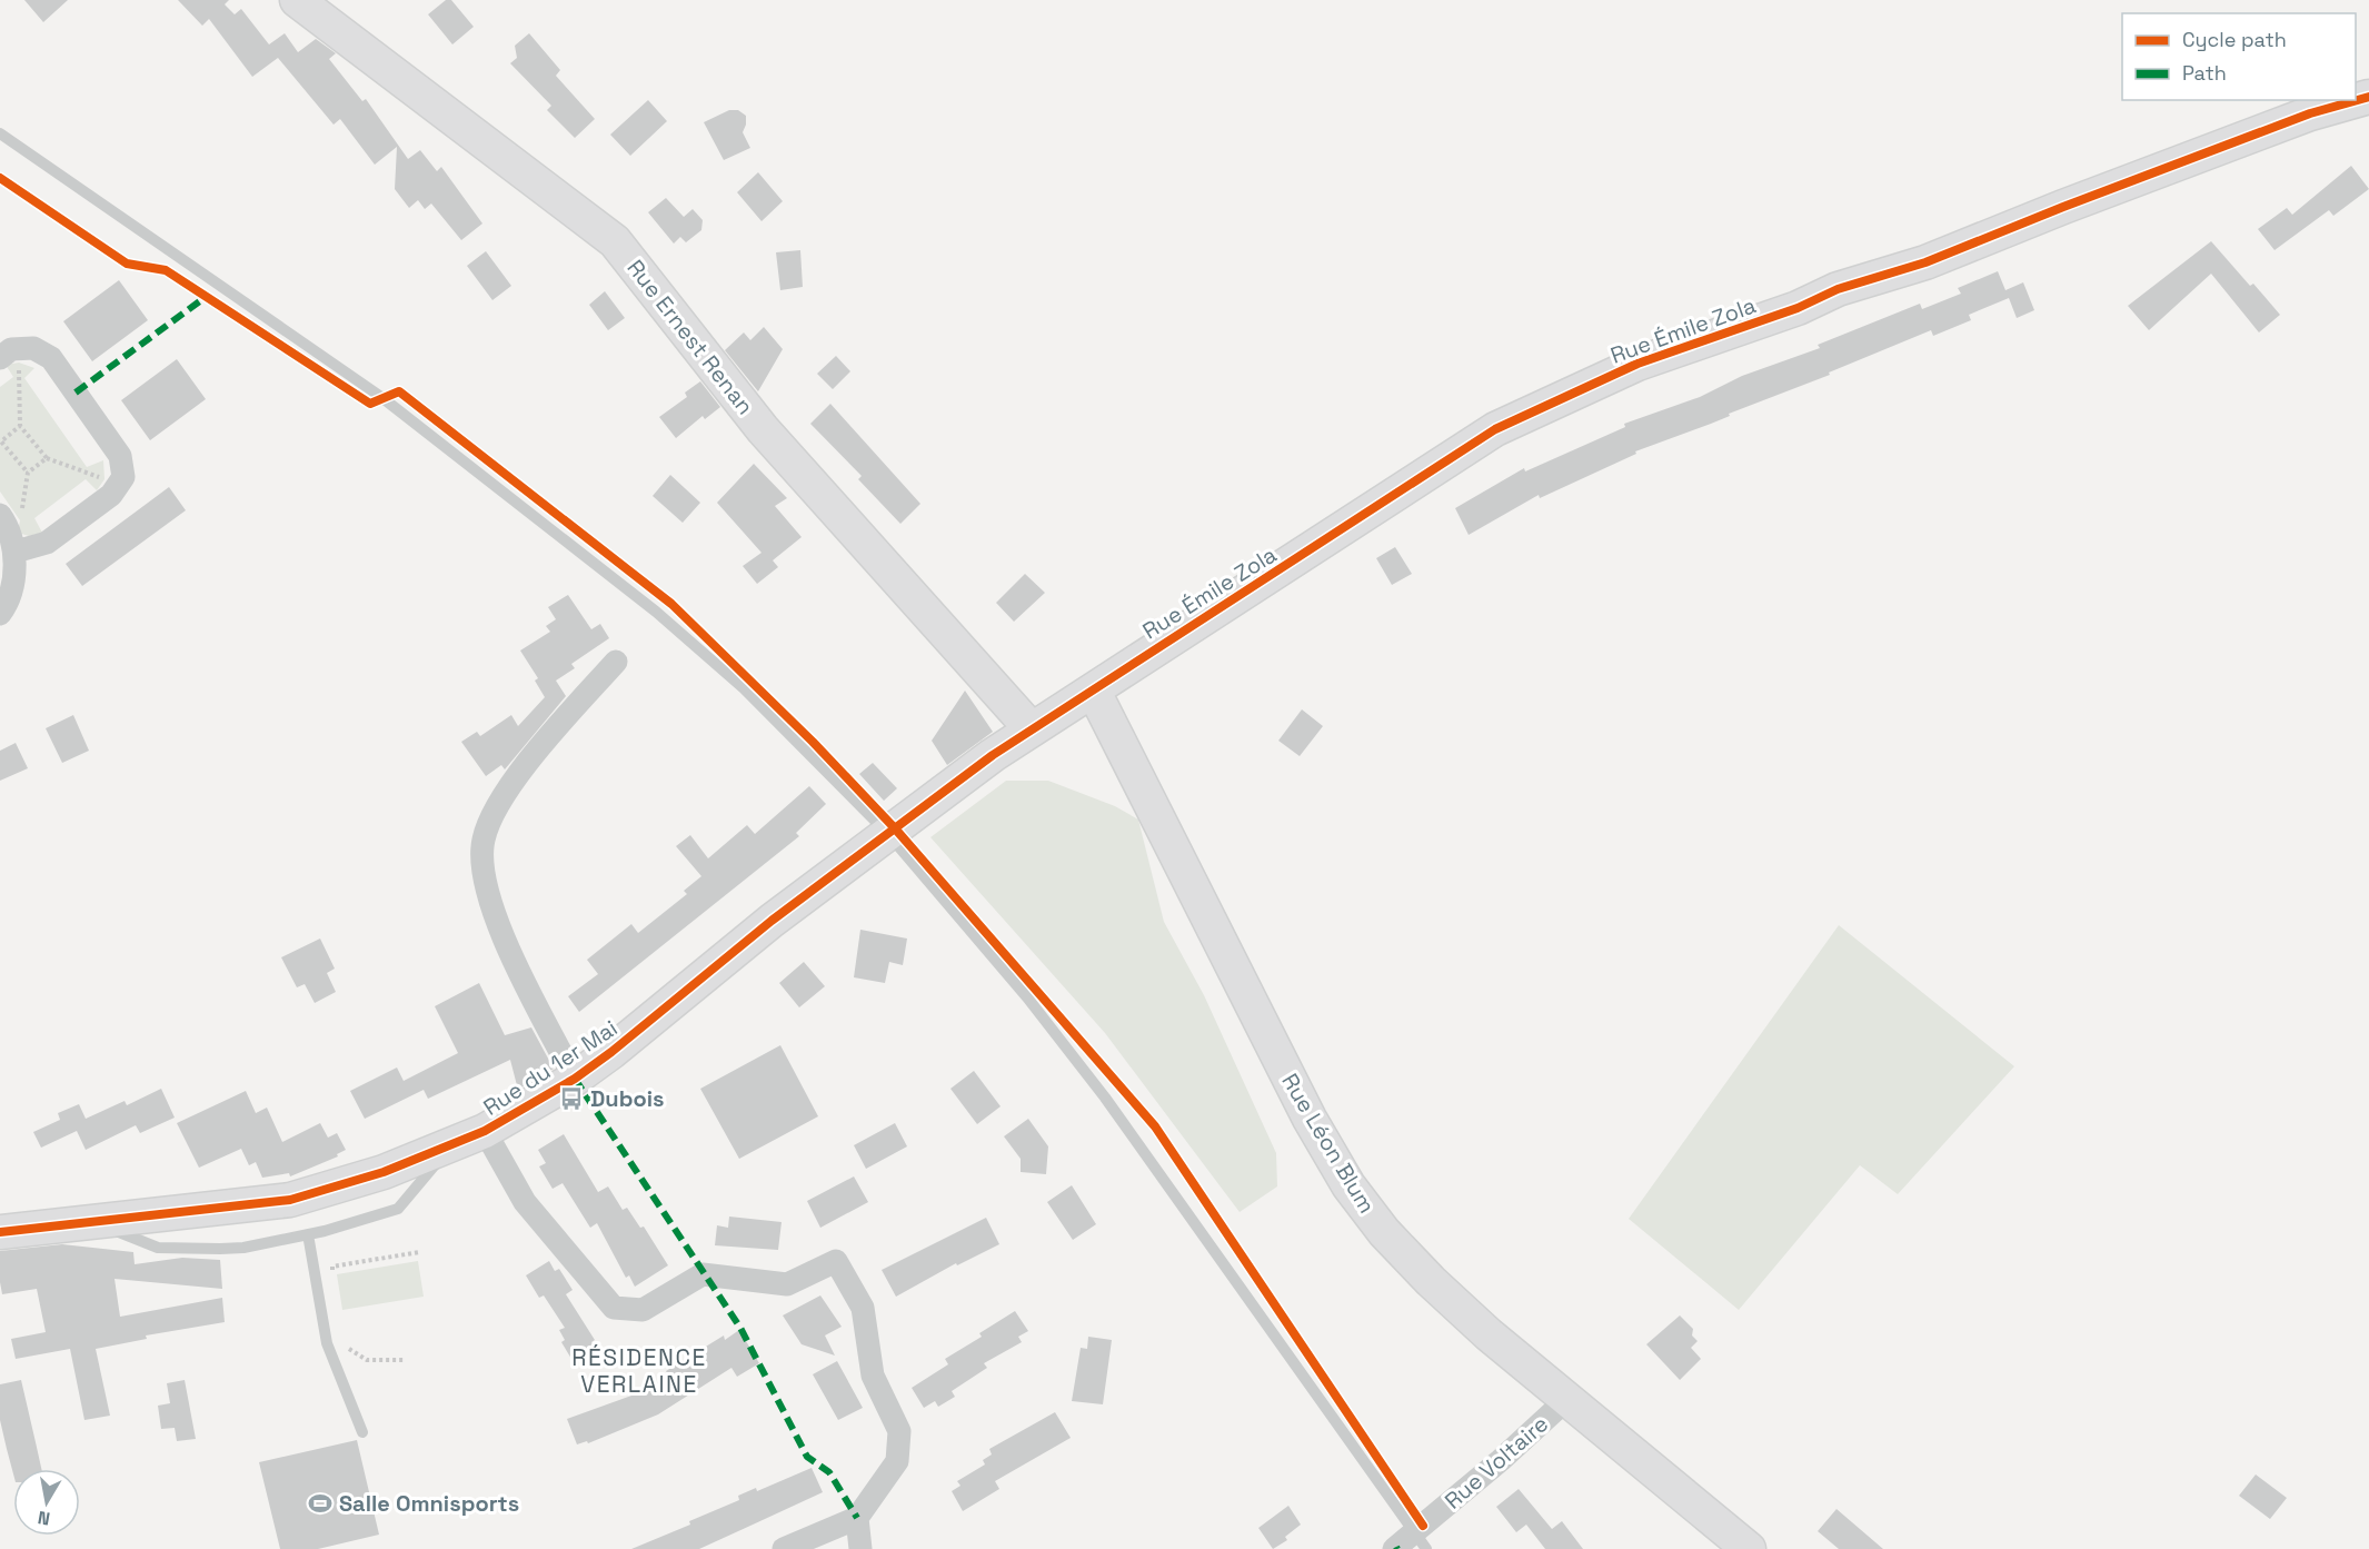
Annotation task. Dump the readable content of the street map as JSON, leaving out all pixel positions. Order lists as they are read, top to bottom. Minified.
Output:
{"streets":{"street":["Rue Émile Zola","Rue Ernest Renan","Rue du 1er Mai","Rue Léon Blum","Rue Voltaire"]},"crossings":[["Rue Émile Zola","Rue Ernest Renan"],["Rue Émile Zola","Rue du 1er Mai"],["Rue Émile Zola","Rue Léon Blum"],["Rue Ernest Renan","Rue du 1er Mai"],["Rue Léon Blum","Rue Voltaire"]],"districts":["RÉSIDENCE VERLAINE"],"places":{"bus stop":["Dubois"],"sports":["Salle Omnisports"]},"legend":["Cycle path","Path"],"north":"bottom"}
